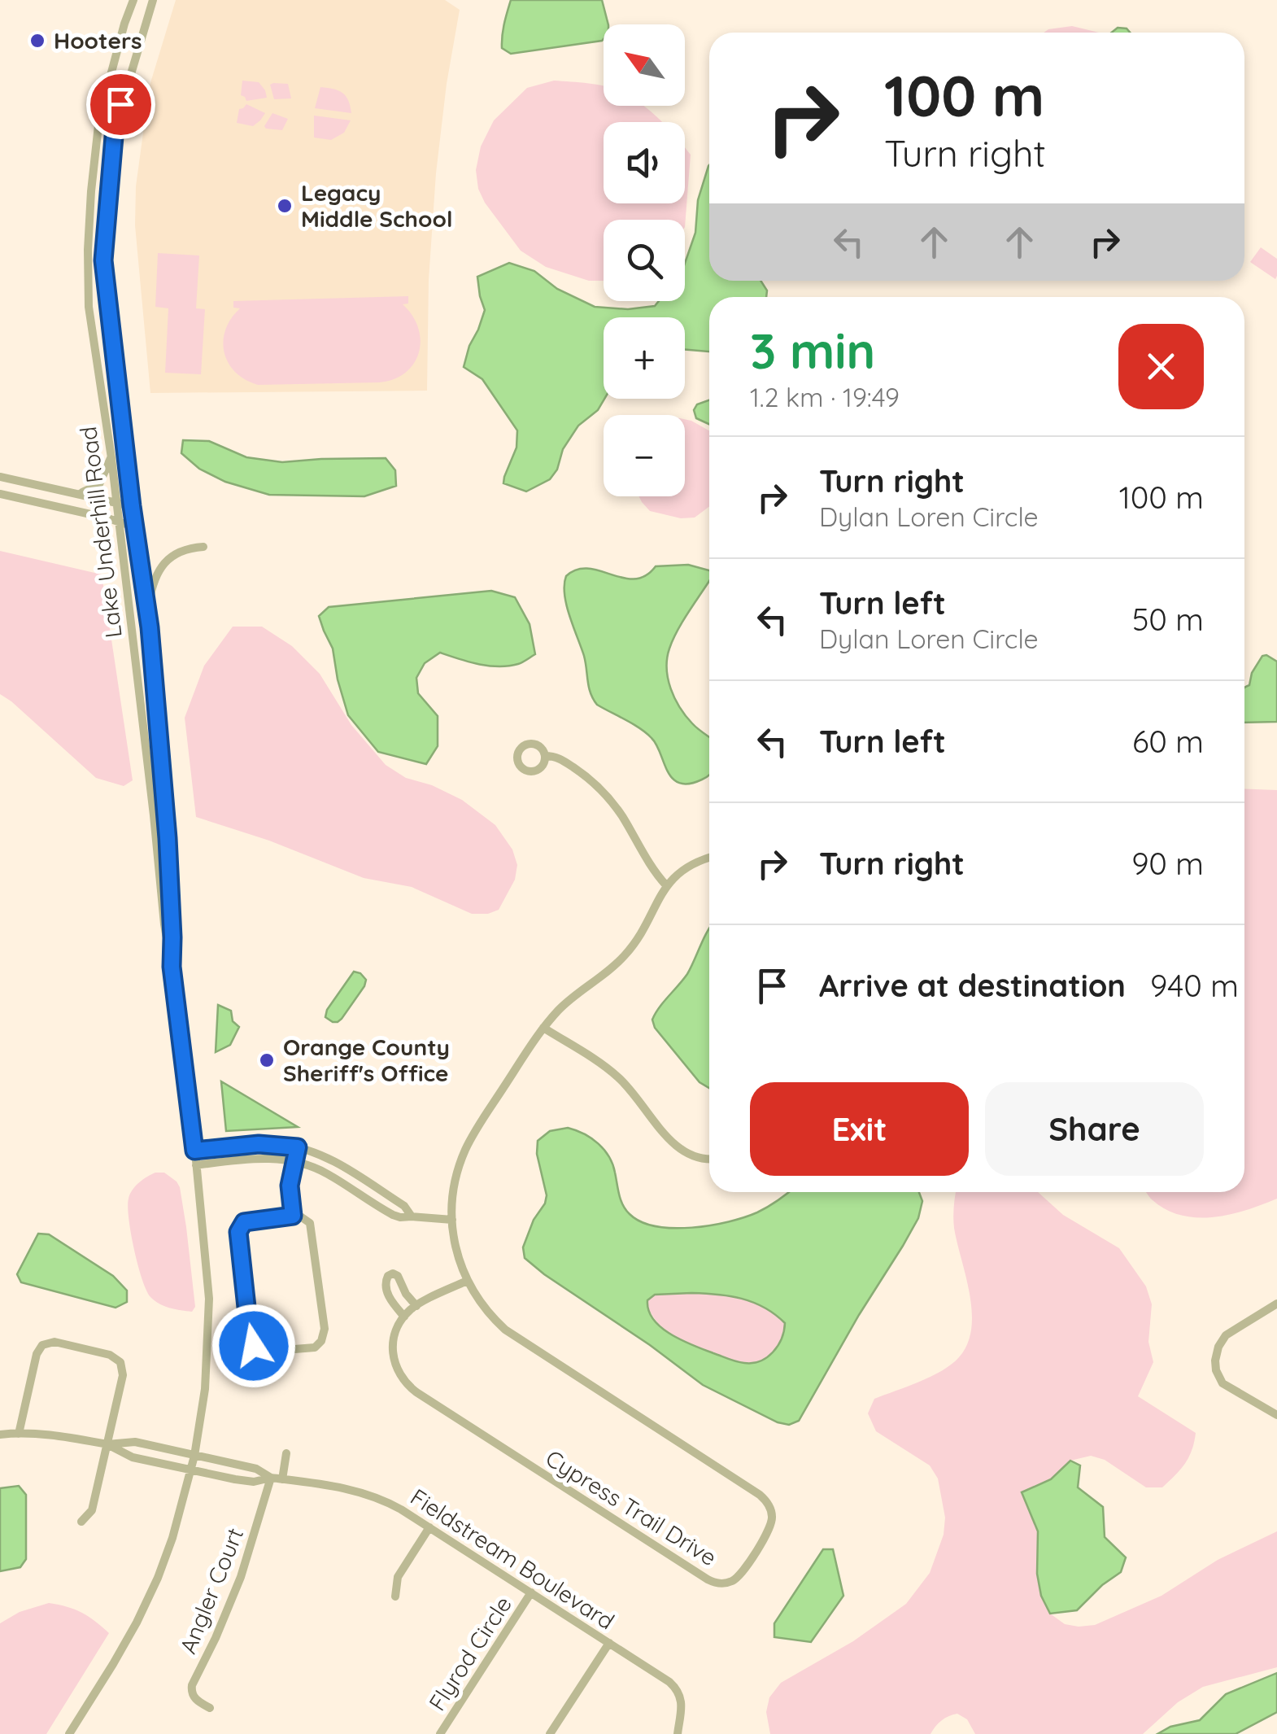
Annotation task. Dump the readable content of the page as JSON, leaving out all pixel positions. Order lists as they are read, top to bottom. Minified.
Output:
{"streets":{"street":["Lake Underhill Road","Cypress Trail Drive","Fieldstream Boulevard","Angler Court","Flyrod Circle"]},"crossings":[["Lake Underhill Road","Fieldstream Boulevard"],["Fieldstream Boulevard","Angler Court"],["Fieldstream Boulevard","Flyrod Circle"]],"places":["Hooters","Legacy Middle School","Orange County Sheriff's Office"],"north":"top left","page":{"map_buttons":["+","−"],"turn":["100 m","Turn right"],"heading":["3 min","1.2 km · 19:49"],"list":[{"name":"Turn right","note":"Dylan Loren Circle","value":"100 m"},{"name":"Turn left","note":"Dylan Loren Circle","value":"50 m"},{"name":"Turn left","value":"60 m"},{"name":"Turn right","value":"90 m"},{"name":"Arrive at destination","value":"940 m"}],"buttons":["Exit","Share"]}}
